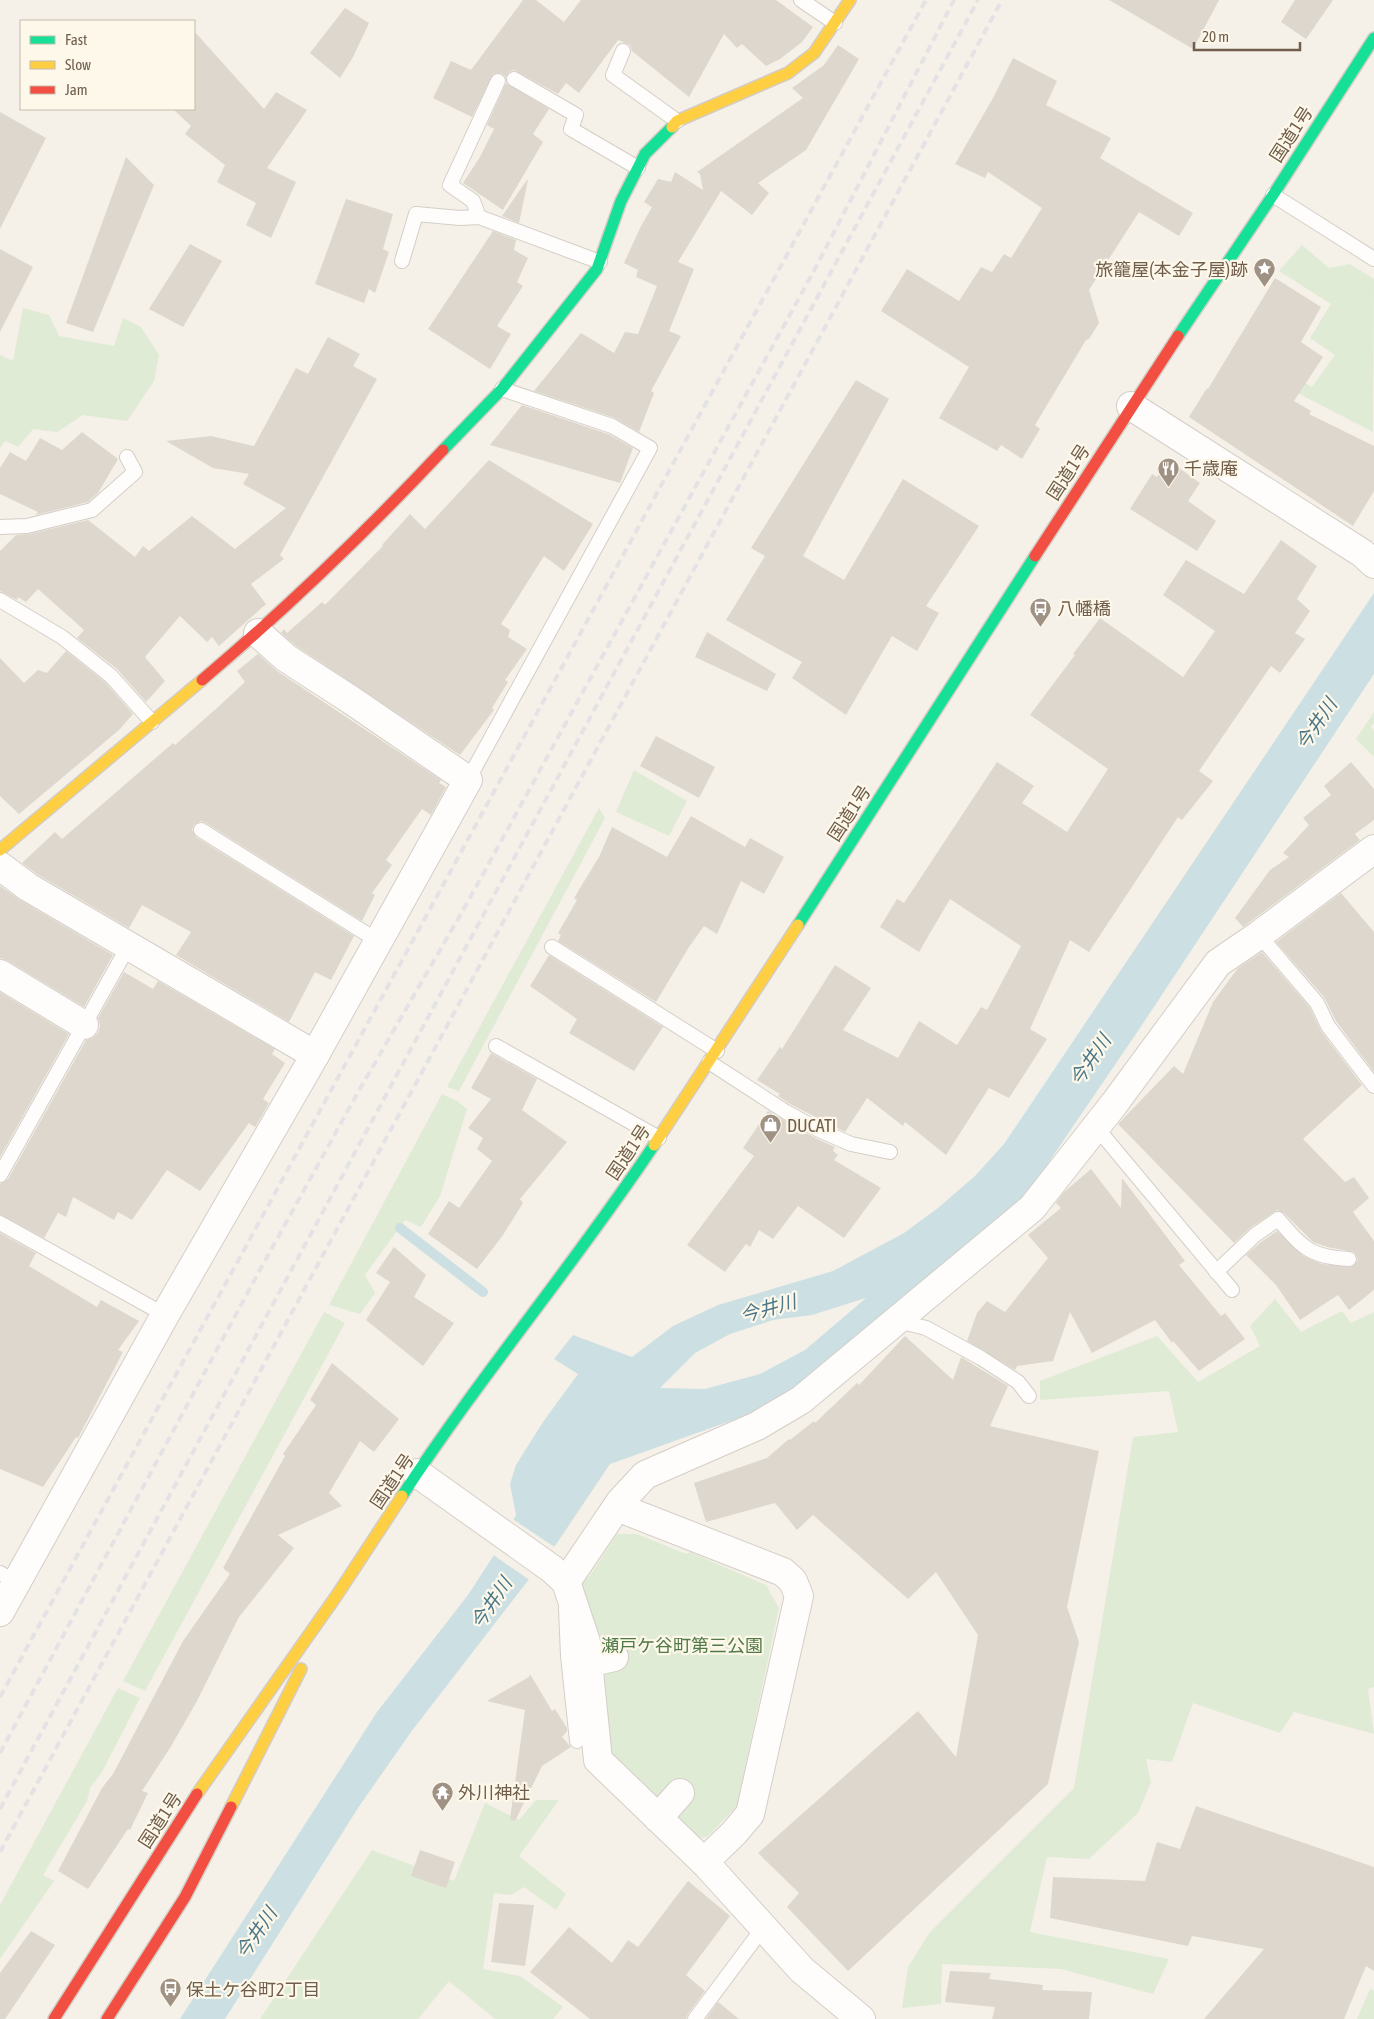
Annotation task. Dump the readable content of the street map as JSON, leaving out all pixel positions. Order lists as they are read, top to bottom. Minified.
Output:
{"streets":{"main road":["国道1号"]},"water":["今井川"],"parks":["瀬戸ケ谷町第三公園"],"places":{"place":["旅籠屋(本金子屋)跡"],"restaurant":["千歳庵"],"bus stop":["八幡橋","保土ケ谷町2丁目"],"shop":["DUCATI"],"temple":["外川神社"]},"legend":["Fast","Slow","Jam"],"scale_bar":"20 m"}
